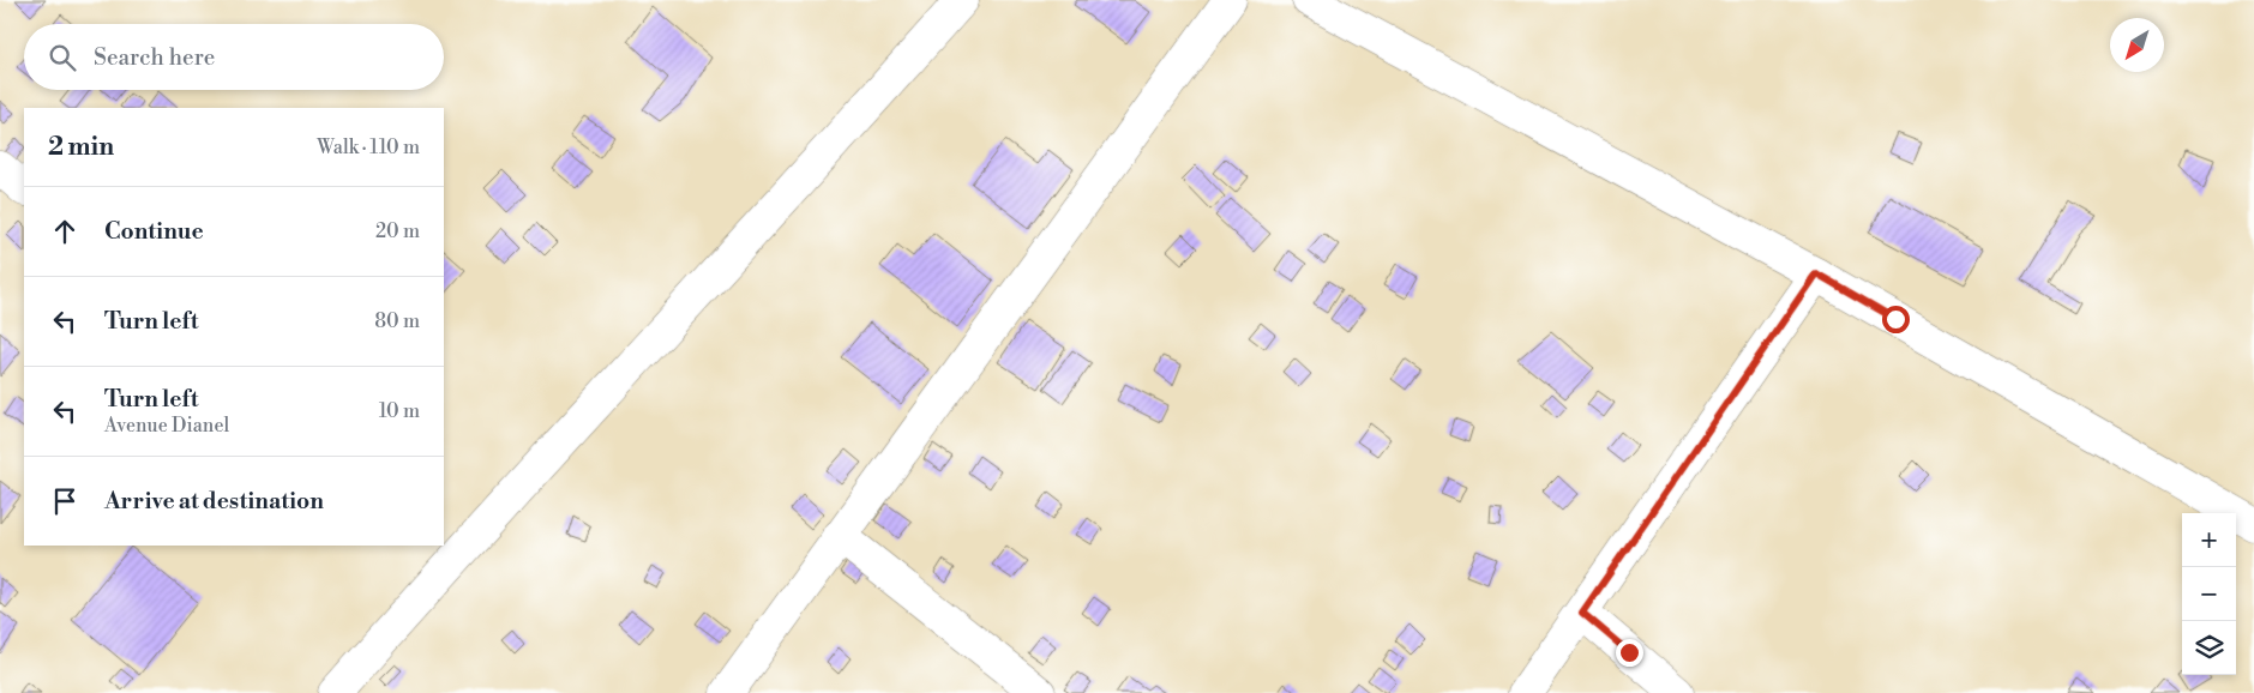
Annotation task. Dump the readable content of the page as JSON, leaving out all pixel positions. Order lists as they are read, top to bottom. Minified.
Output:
{"north":"bottom left","page":{"search":"Search here","heading":["2 min","Walk · 110 m"],"list":[["Continue","20 m"],["Turn left","80 m"],["Turn left","Avenue Dianel","10 m"],"Arrive at destination"],"map_buttons":["+","−"]}}
